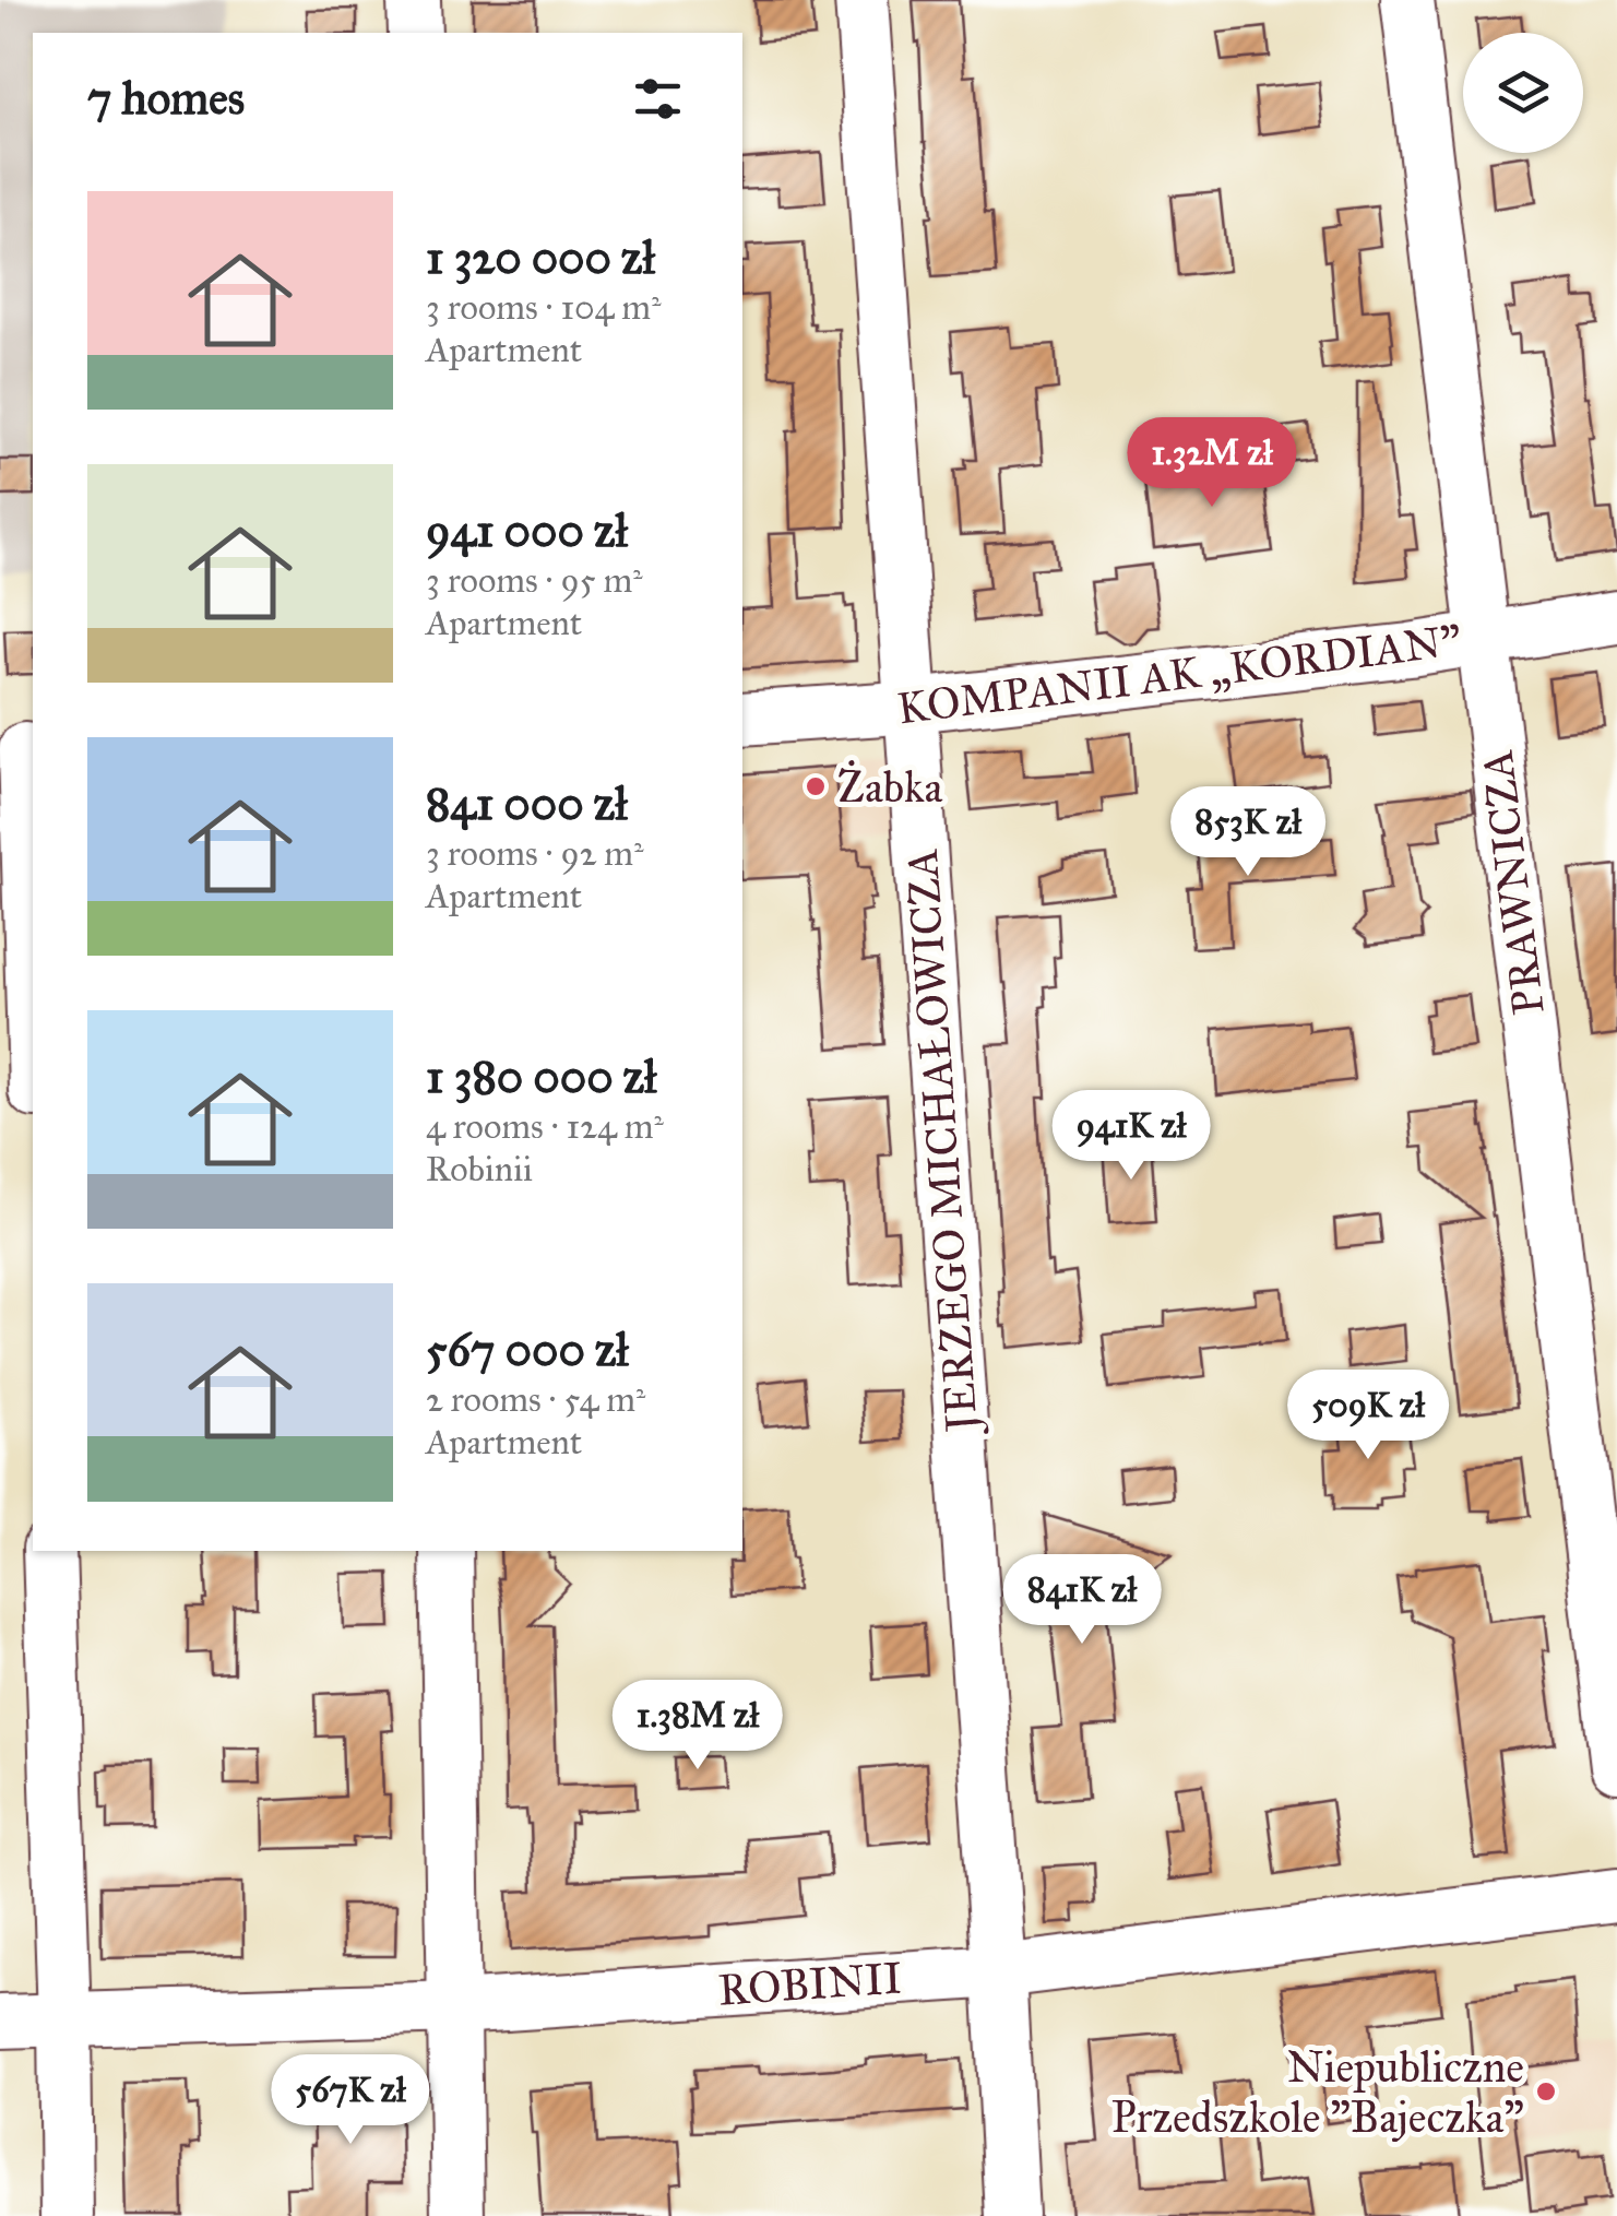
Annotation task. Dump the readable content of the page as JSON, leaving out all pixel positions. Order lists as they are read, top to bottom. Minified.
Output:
{"streets":{"street":["KOMPANII AK „KORDIAN”","PRAWNICZA","JERZEGO MICHAŁOWICZA","ROBINII"]},"crossings":[["KOMPANII AK „KORDIAN”","PRAWNICZA"],["KOMPANII AK „KORDIAN”","JERZEGO MICHAŁOWICZA"],["JERZEGO MICHAŁOWICZA","ROBINII"]],"places":["Żabka","Niepubliczne Przedszkole \"Bajeczka\""],"page":{"heading":"7 homes","list":[{"name":"1 320 000 zł","note":"3 rooms · 104 m² · Apartment"},{"name":"941 000 zł","note":"3 rooms · 95 m² · Apartment"},{"name":"841 000 zł","note":"3 rooms · 92 m² · Apartment"},{"name":"1 380 000 zł","note":"4 rooms · 124 m² · Robinii"},{"name":"567 000 zł","note":"2 rooms · 54 m² · Apartment"}],"price":["1.32M zł","853K zł","941K zł","509K zł","841K zł","1.38M zł","567K zł"]}}
